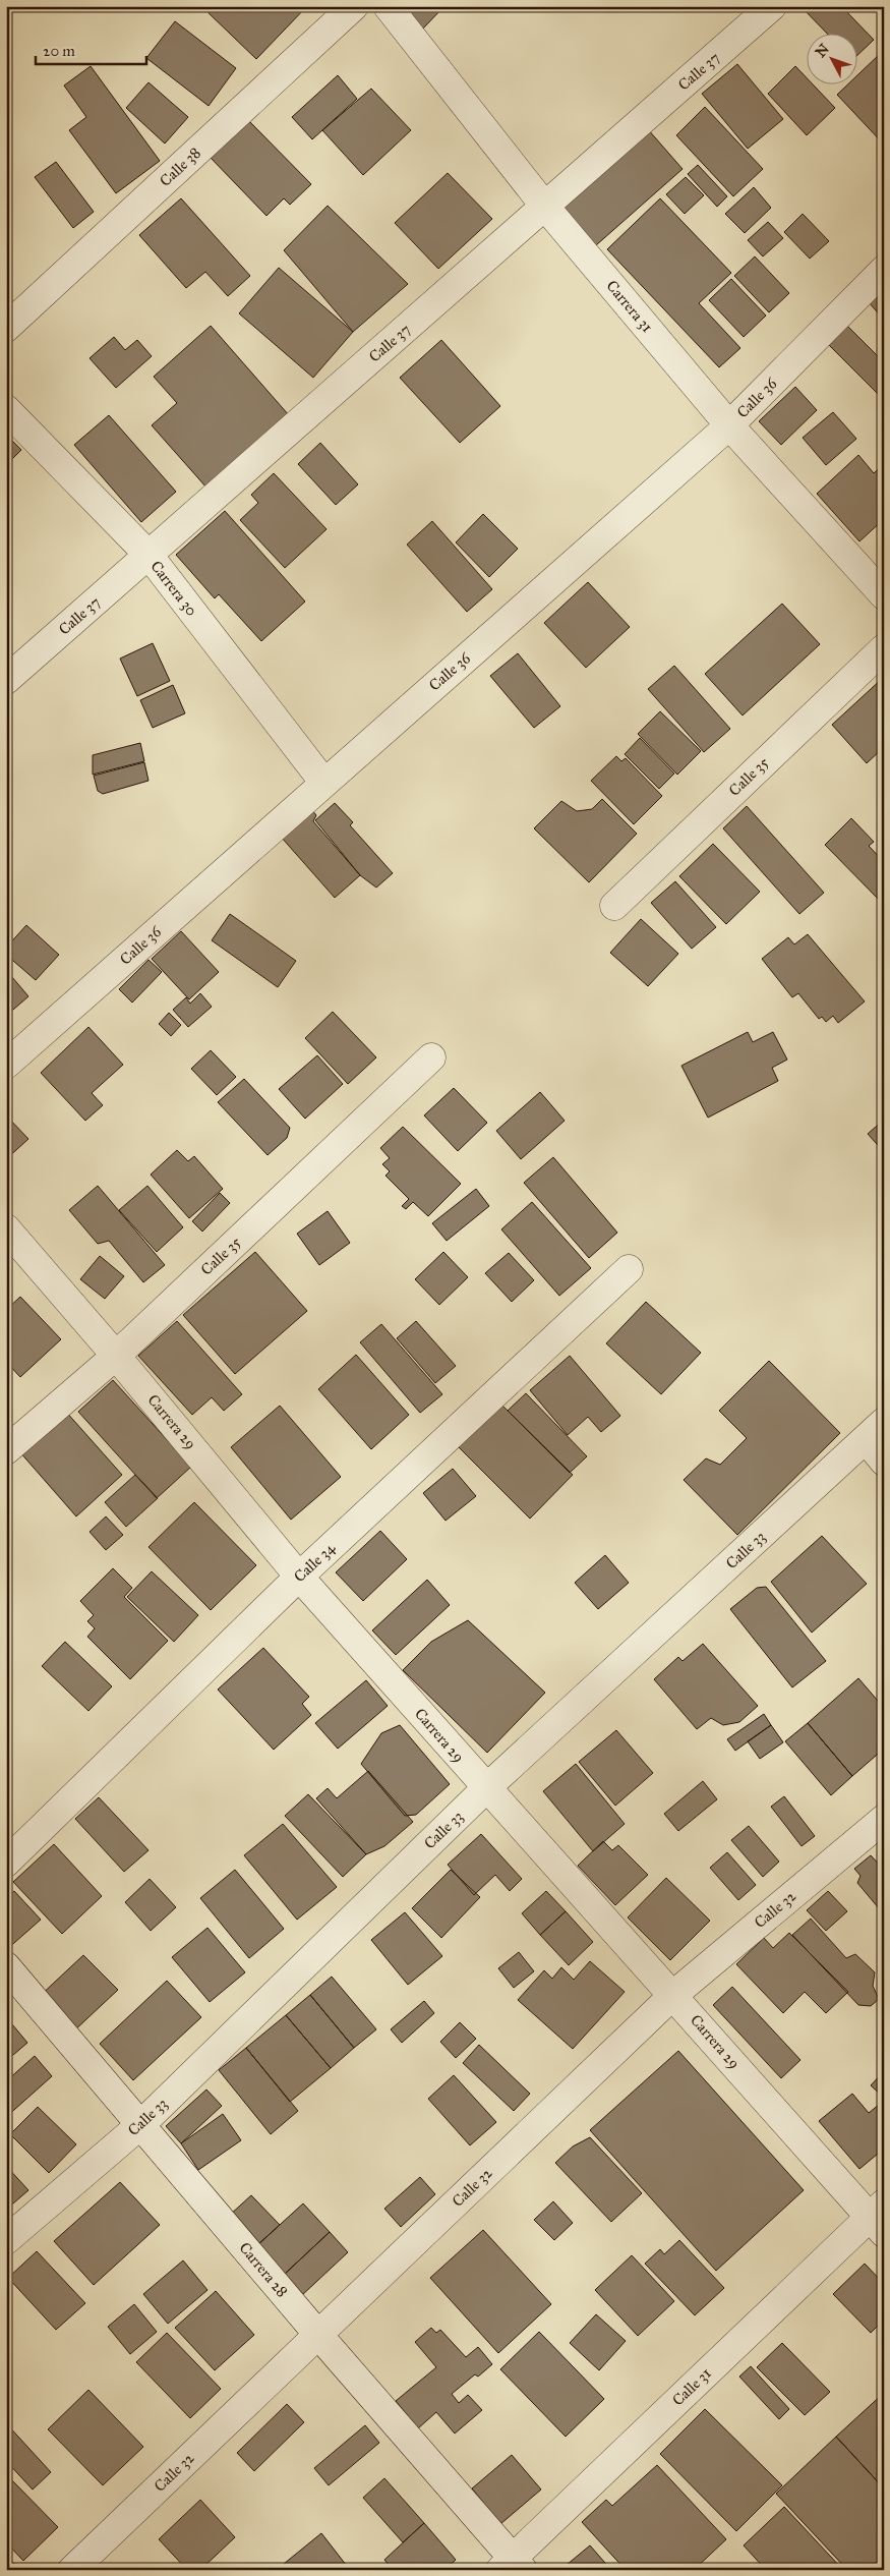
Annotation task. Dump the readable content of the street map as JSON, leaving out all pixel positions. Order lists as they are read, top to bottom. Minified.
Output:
{"streets":{"street":["Calle 37","Calle 38","Carrera 31","Calle 36","Carrera 30","Calle 35","Carrera 29","Calle 33","Calle 34","Calle 32","Carrera 28","Calle 31"]},"crossings":[["Calle 37","Carrera 31"],["Calle 37","Carrera 30"],["Carrera 31","Calle 36"],["Calle 36","Carrera 30"],["Calle 35","Carrera 29"],["Carrera 29","Calle 33"],["Carrera 29","Calle 34"],["Carrera 29","Calle 32"],["Carrera 29","Calle 31"],["Calle 33","Carrera 28"],["Calle 32","Carrera 28"],["Carrera 28","Calle 31"]],"scale_bar":"20 m","north":"top left"}
